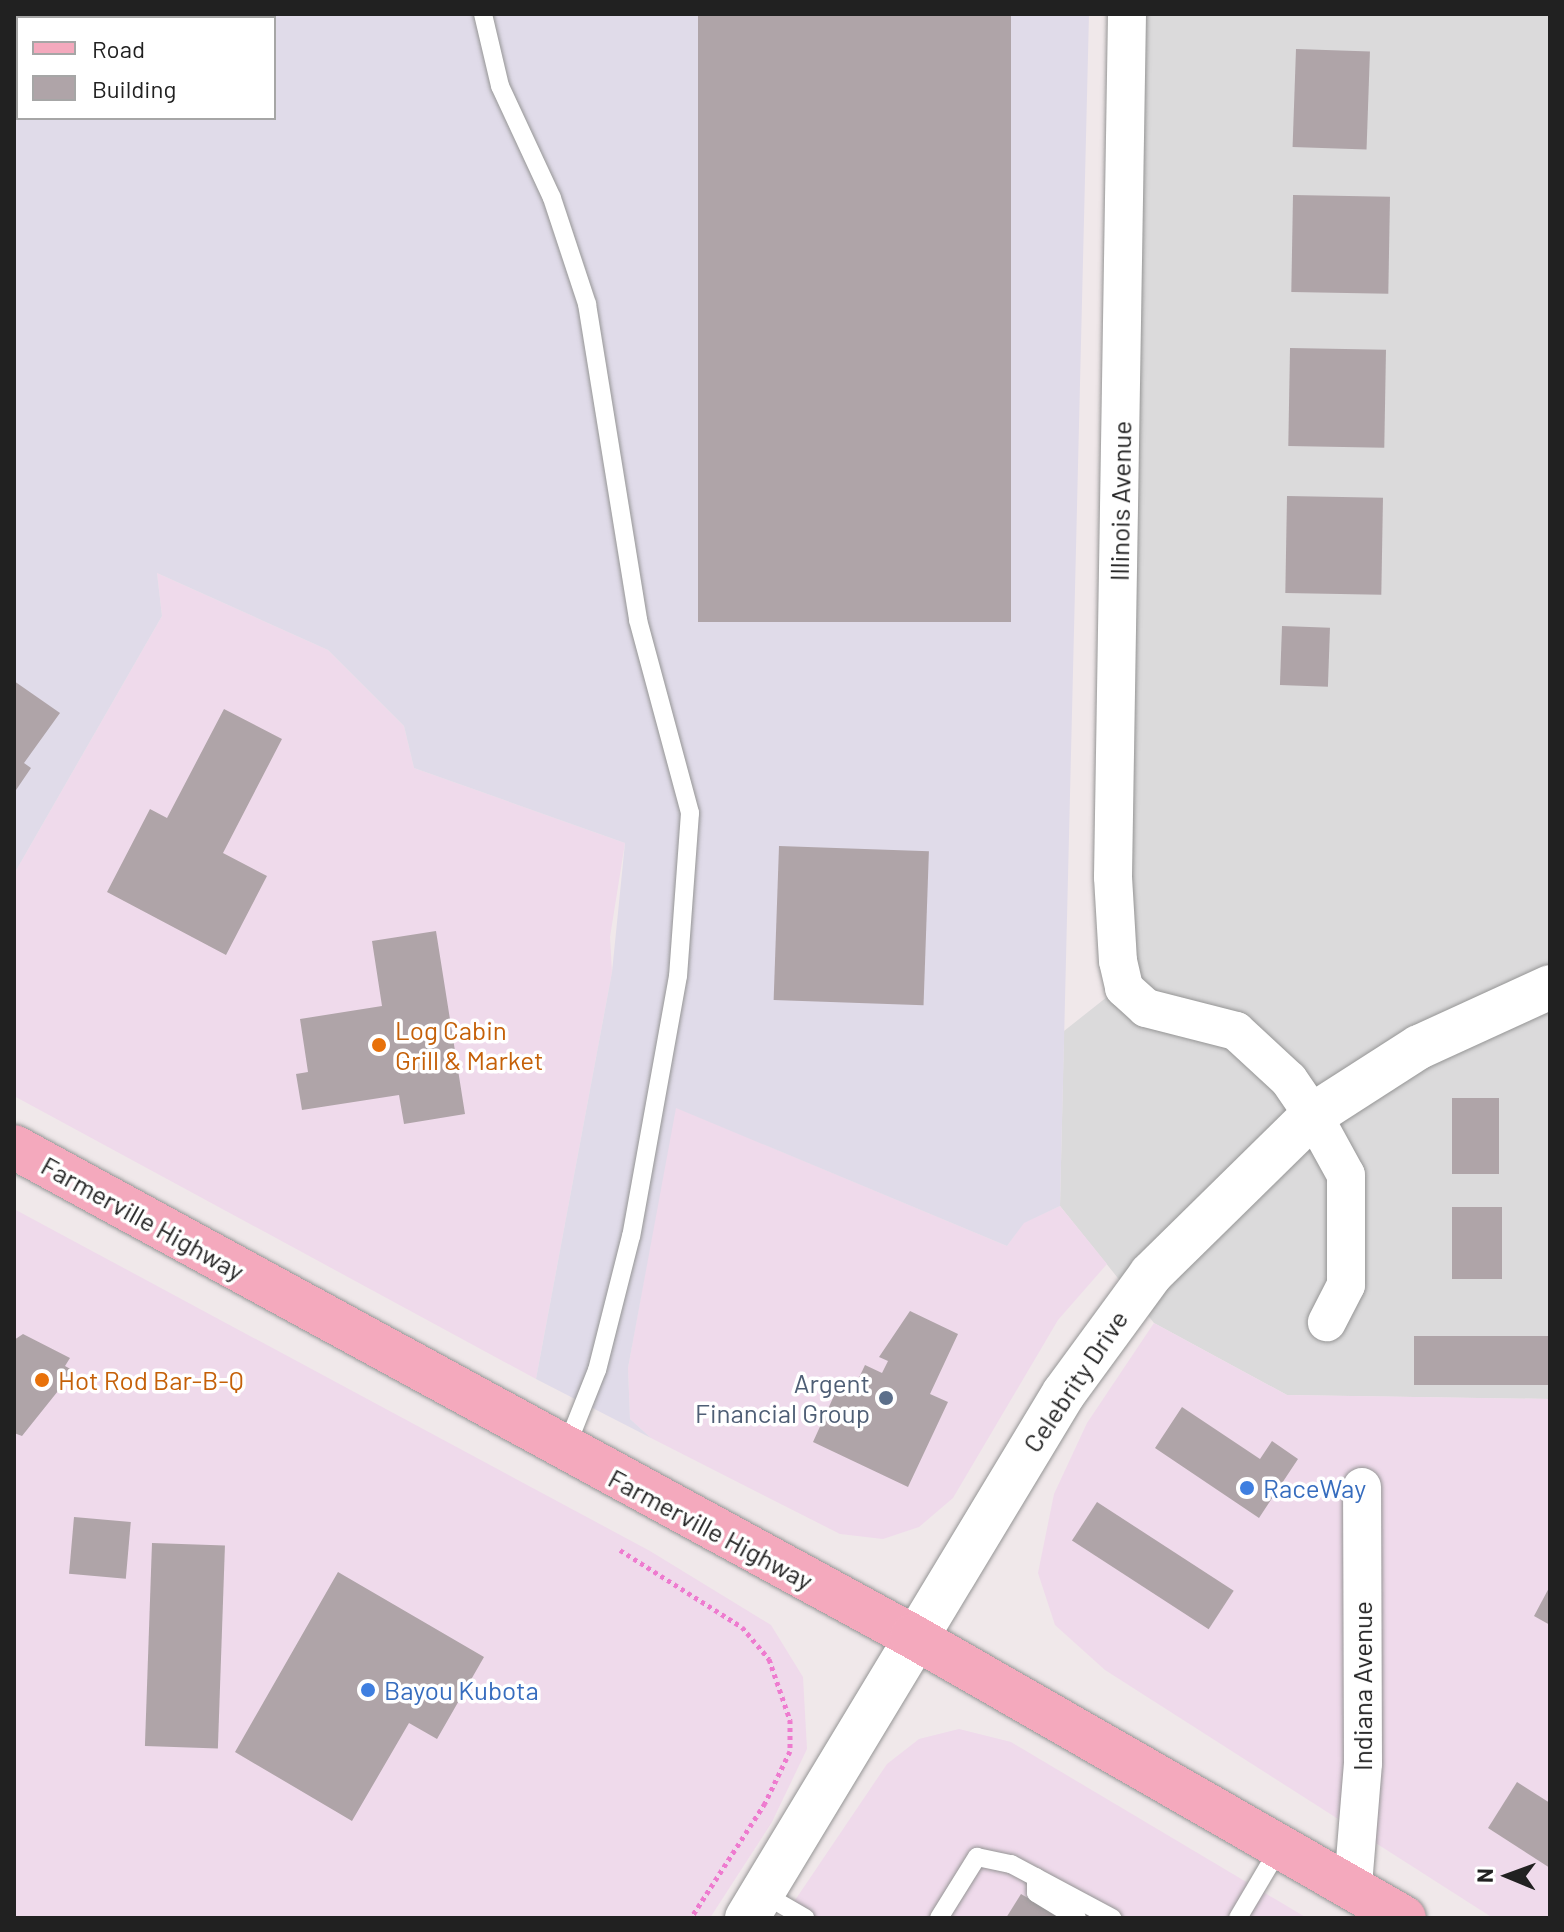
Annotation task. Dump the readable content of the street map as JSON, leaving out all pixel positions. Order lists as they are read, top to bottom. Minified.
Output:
{"streets":{"main road":["Farmerville Highway"],"street":["Illinois Avenue","Celebrity Drive","Indiana Avenue"]},"crossings":[["Illinois Avenue","Celebrity Drive"],["Farmerville Highway","Celebrity Drive"],["Farmerville Highway","Indiana Avenue"]],"places":["Log Cabin Grill & Market","Hot Rod Bar-B-Q","Argent Financial Group","RaceWay","Bayou Kubota"],"legend":["Road","Building"],"north":"left"}
